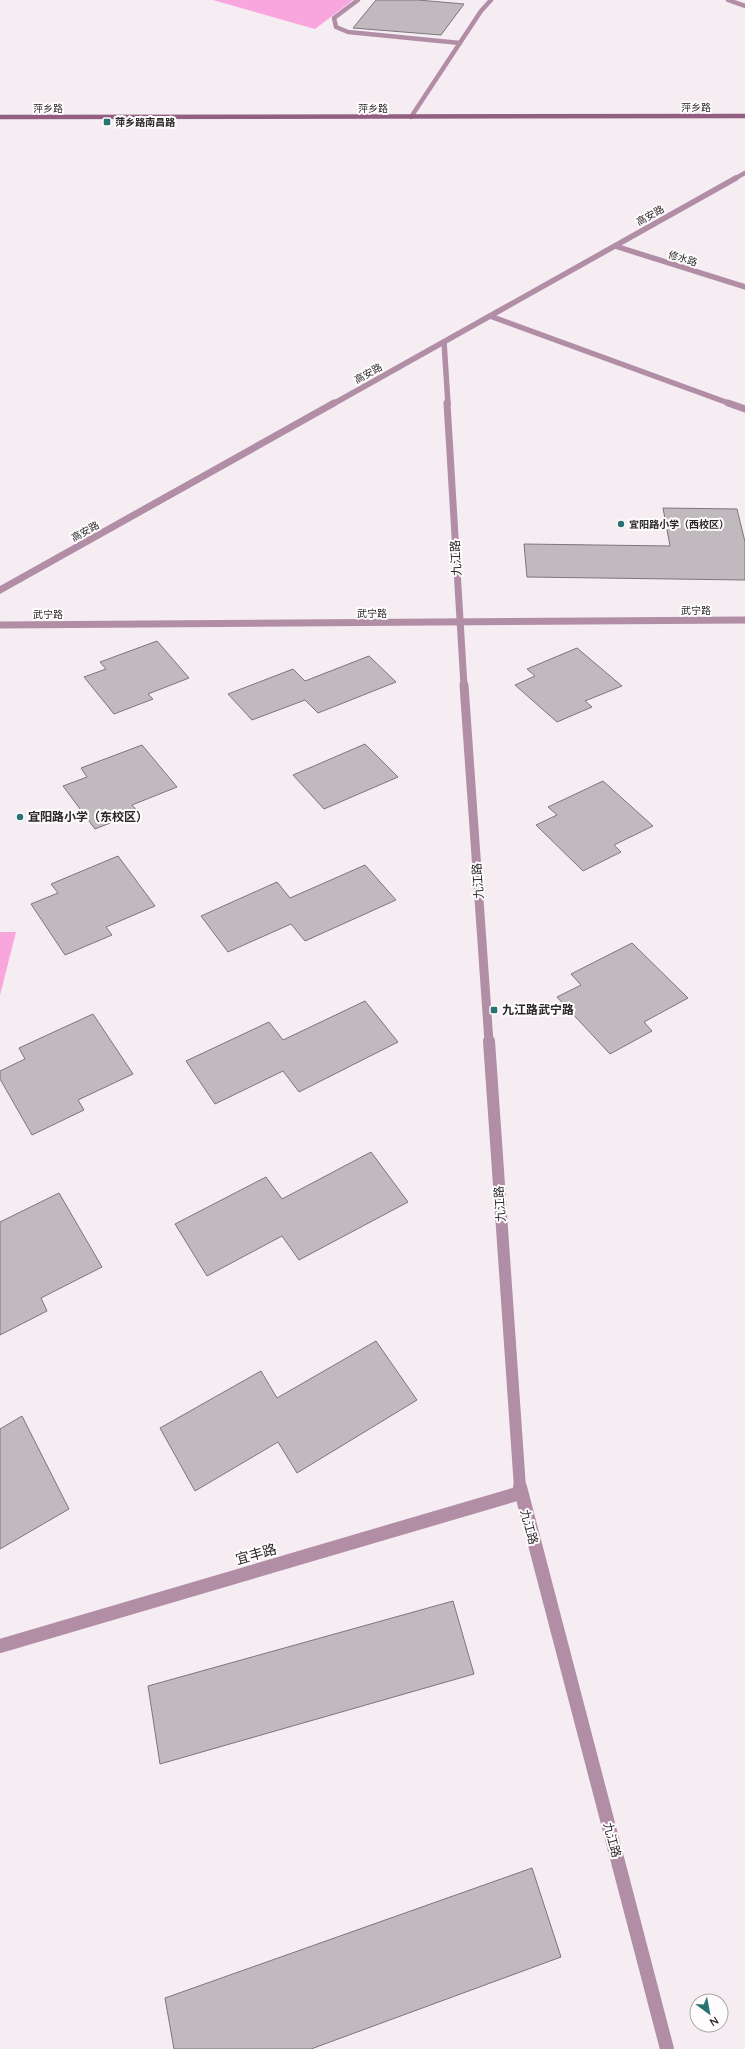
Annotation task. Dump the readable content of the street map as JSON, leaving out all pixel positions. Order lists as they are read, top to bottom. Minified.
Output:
{"streets":{"main road":["萍乡路"],"street":["高安路","修水路","九江路","武宁路","宜丰路"]},"crossings":[["高安路","修水路"],["高安路","九江路"],["九江路","武宁路"],["九江路","宜丰路"]],"places":{"transit":["萍乡路南昌路","九江路武宁路"],"other":["宜阳路小学（西校区）","宜阳路小学（东校区）"]},"north":"bottom right"}
